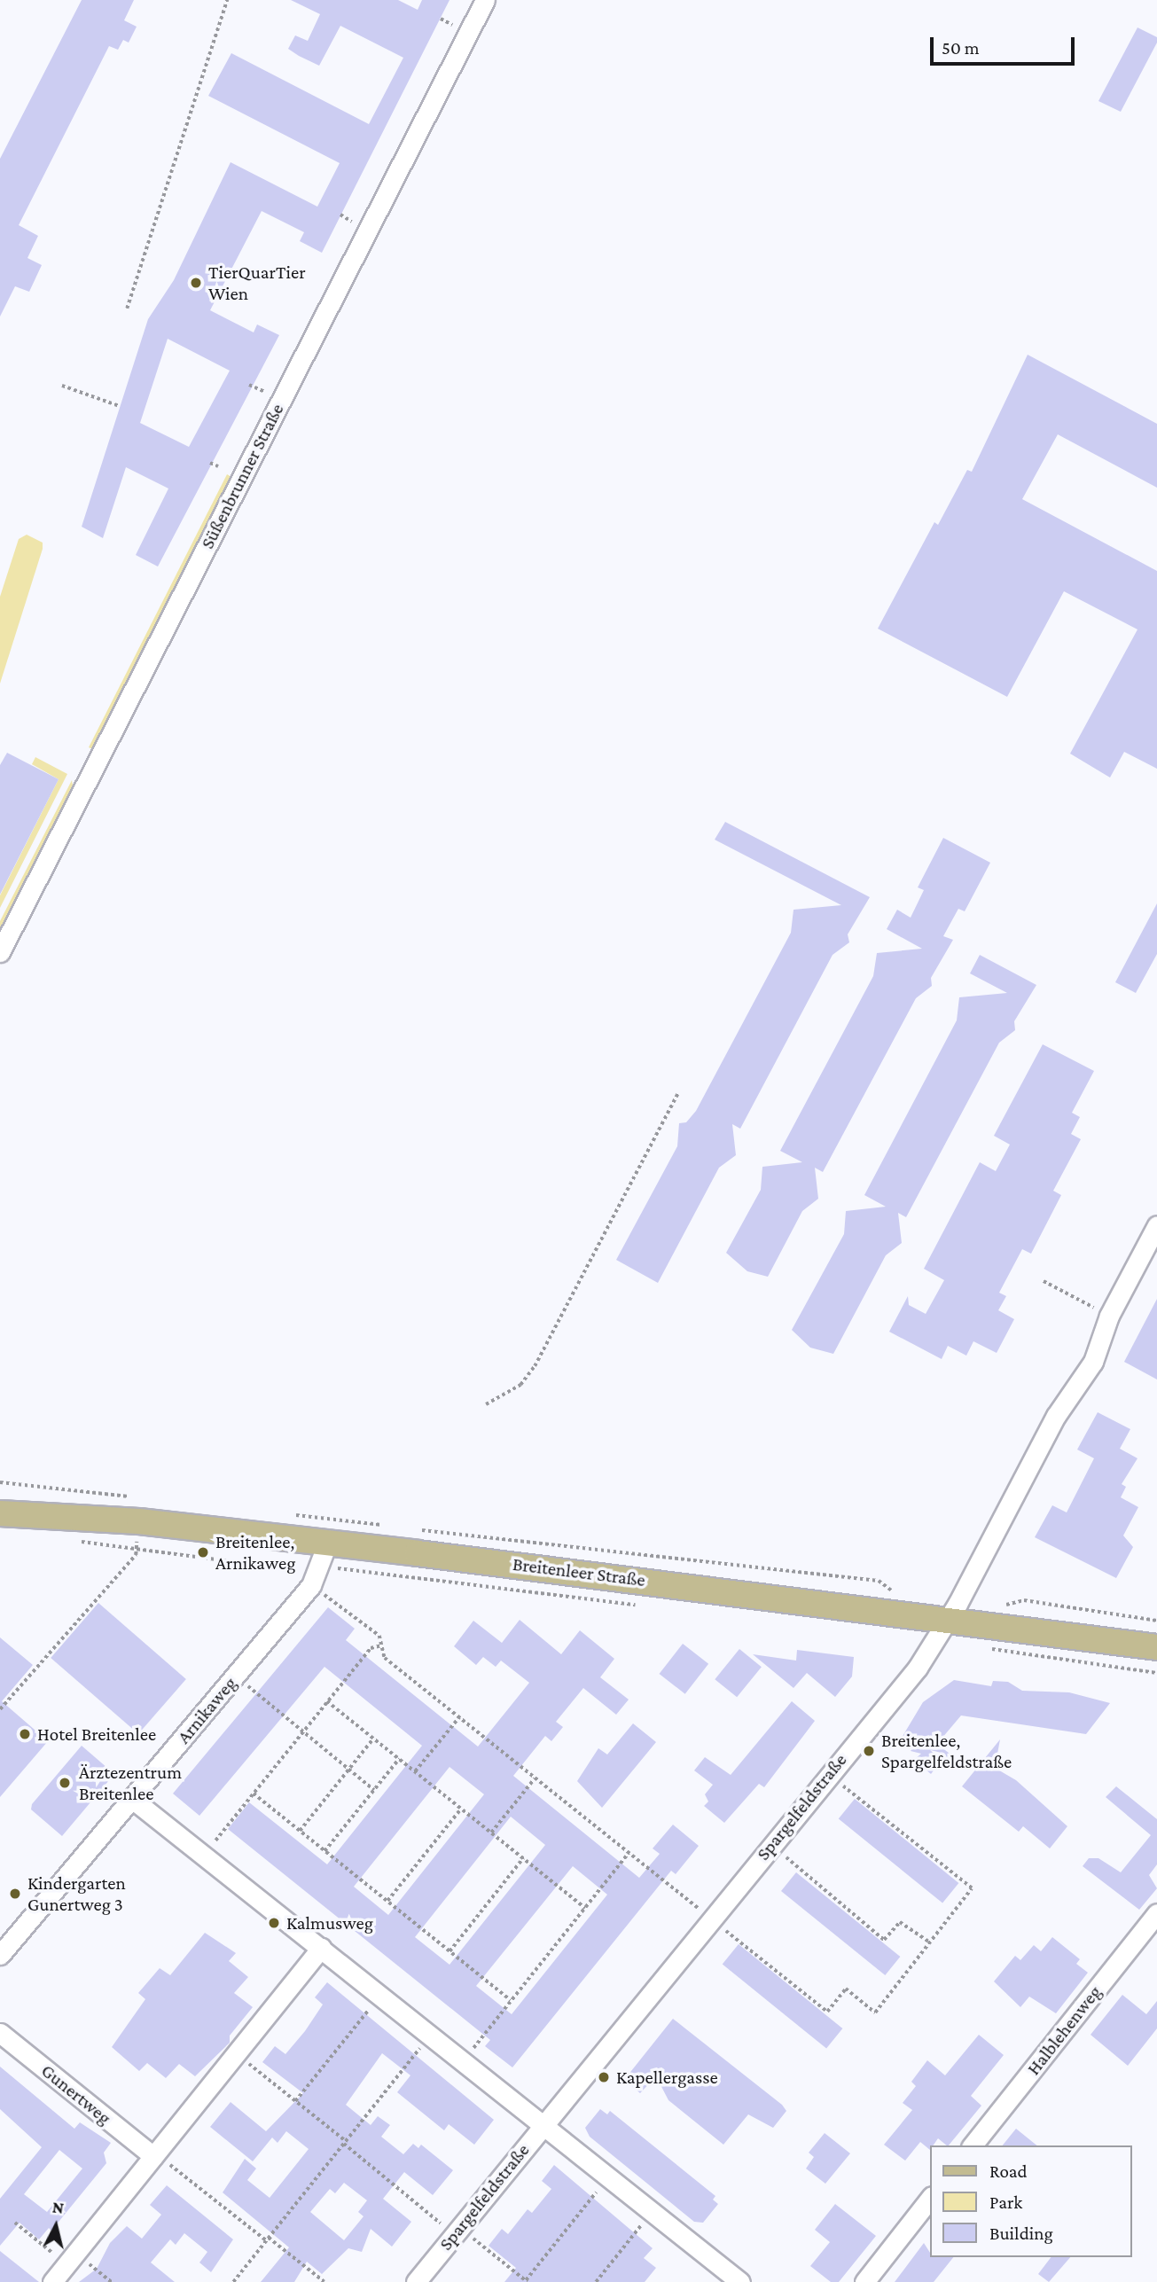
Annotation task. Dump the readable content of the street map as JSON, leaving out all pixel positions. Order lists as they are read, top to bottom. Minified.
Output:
{"streets":{"main road":["Breitenleer Straße"],"street":["Süßenbrunner Straße","Arnikaweg","Spargelfeldstraße","Halblehenweg","Gunertweg"]},"crossings":[["Breitenleer Straße","Arnikaweg"],["Breitenleer Straße","Spargelfeldstraße"]],"places":["TierQuarTier Wien","Breitenlee, Arnikaweg","Hotel Breitenlee","Breitenlee, Spargelfeldstraße","Ärztezentrum Breitenlee","Kindergarten Gunertweg 3","Kalmusweg","Kapellergasse"],"legend":["Road","Park","Building"],"scale_bar":"50 m","north":"top"}
